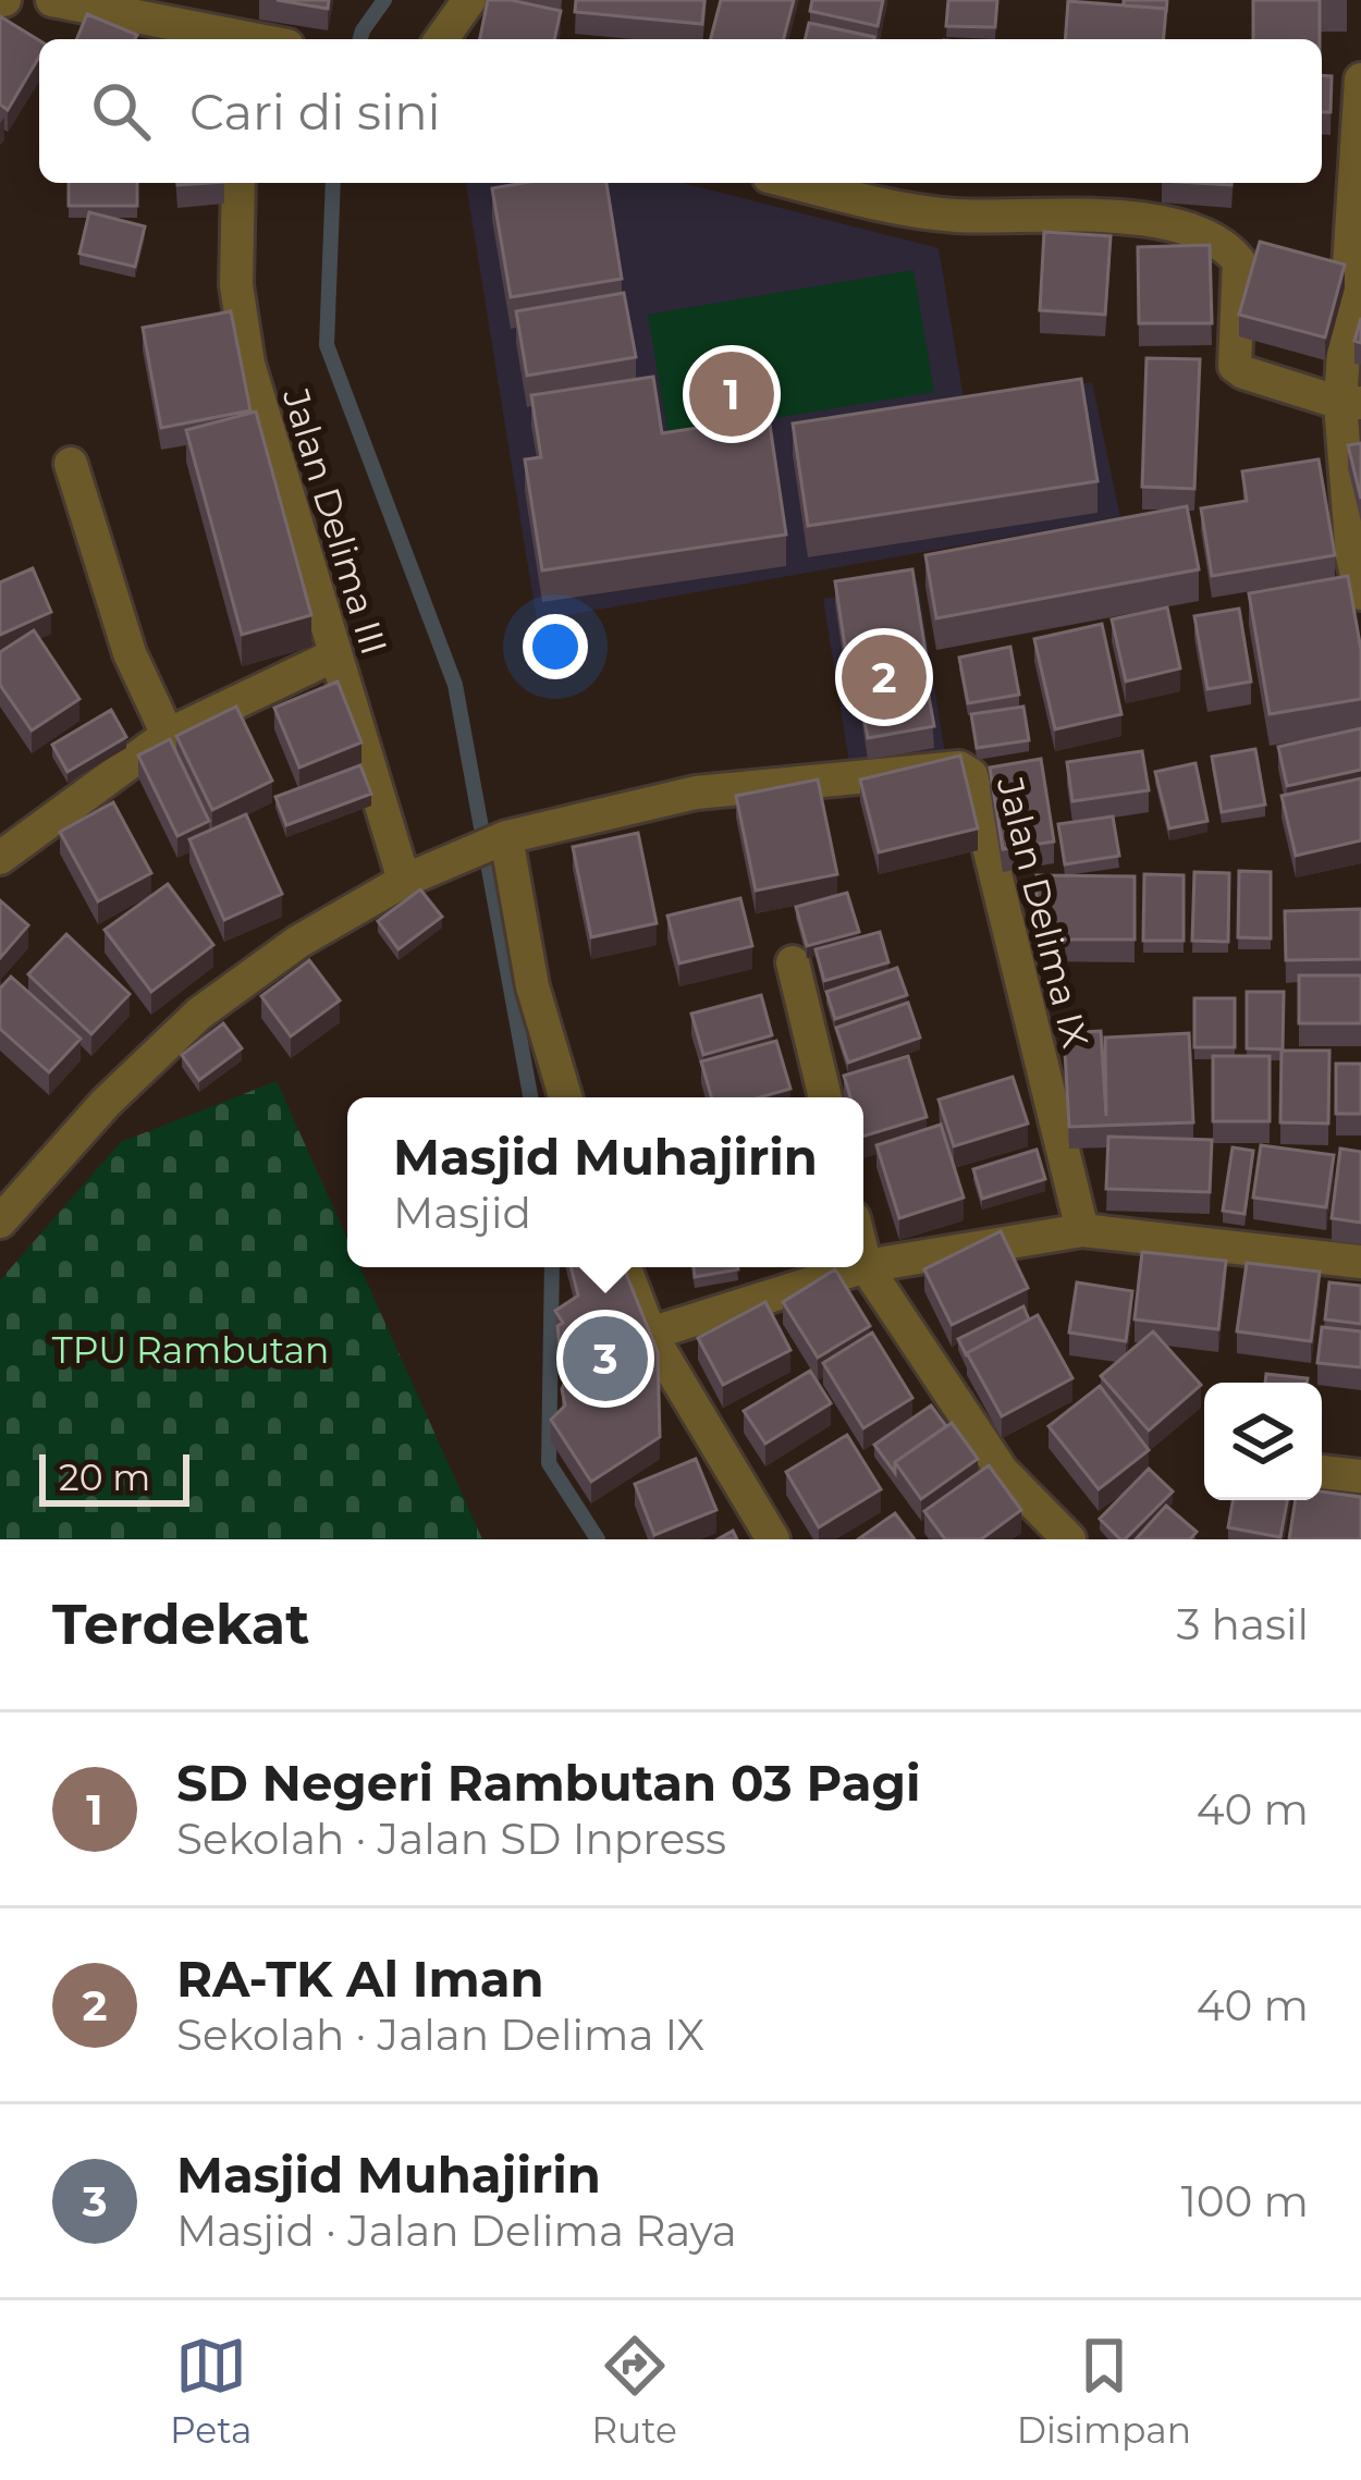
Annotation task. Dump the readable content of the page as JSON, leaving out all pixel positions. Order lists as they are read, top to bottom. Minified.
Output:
{"streets":{"street":["Jalan Delima III","Jalan Delima IX"]},"parks":["TPU Rambutan"],"scale_bar":"20 m","page":{"search":"Cari di sini","pins":["1","2","3"],"popup":["Masjid Muhajirin","Masjid"],"scale":"20 m","heading":["Terdekat","3 hasil"],"list":[{"mark":"1","name":"SD Negeri Rambutan 03 Pagi","note":"Sekolah · Jalan SD Inpress","value":"40 m"},{"mark":"2","name":"RA-TK Al Iman","note":"Sekolah · Jalan Delima IX","value":"40 m"},{"mark":"3","name":"Masjid Muhajirin","note":"Masjid · Jalan Delima Raya","value":"100 m"}],"nav":["Peta","Rute","Disimpan"]}}
